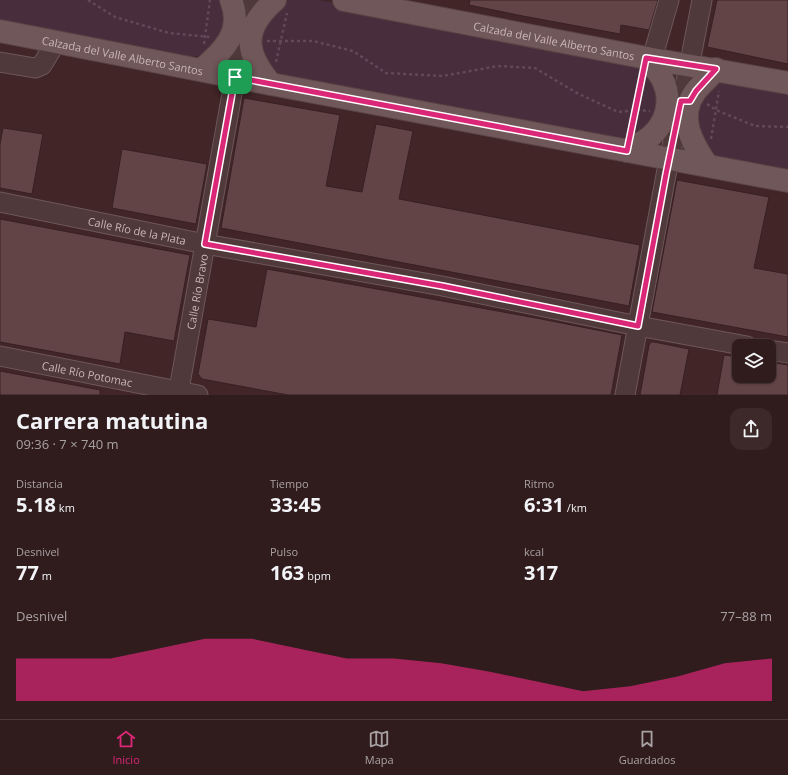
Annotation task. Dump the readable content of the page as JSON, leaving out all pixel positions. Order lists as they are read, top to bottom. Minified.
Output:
{"streets":{"main road":["Calzada del Valle Alberto Santos"],"street":["Calle Río de la Plata","Calle Río Bravo","Calle Río Potomac"]},"crossings":[["Calzada del Valle Alberto Santos","Calle Río Bravo"],["Calle Río de la Plata","Calle Río Bravo"],["Calle Río Bravo","Calle Río Potomac"]],"page":{"heading":["Carrera matutina","09:36 · 7 × 740 m"],"stats":[["Distancia","5.18 km"],["Tiempo","33:45"],["Ritmo","6:31 /km"],["Desnivel","77 m"],["Pulso","163 bpm"],["kcal","317"]],"chart":["Desnivel","77–88 m"],"tabs":["Inicio","Mapa","Guardados"]}}
